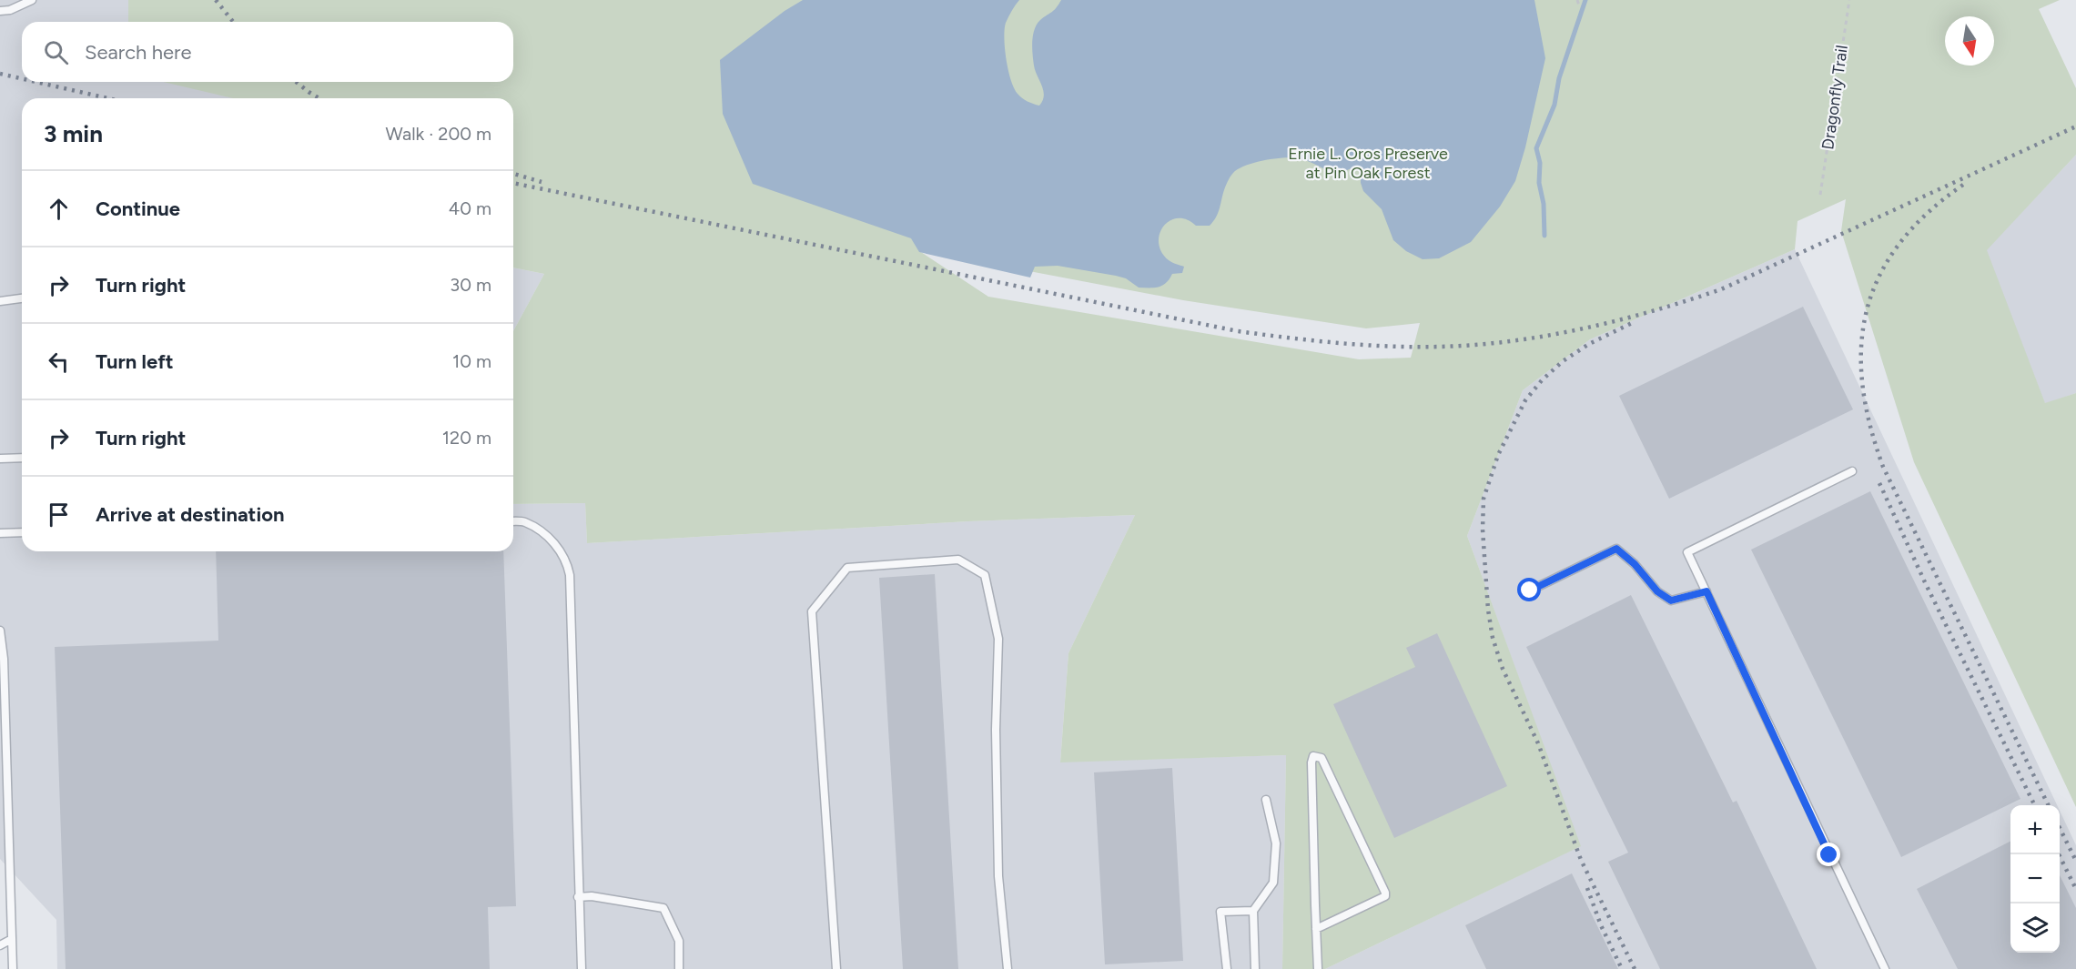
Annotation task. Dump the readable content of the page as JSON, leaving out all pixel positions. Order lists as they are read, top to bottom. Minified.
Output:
{"streets":{"path":["Dragonfly Trail"]},"parks":["Ernie L. Oros Preserve at Pin Oak Forest"],"north":"bottom","page":{"search":"Search here","heading":["3 min","Walk · 200 m"],"list":[["Continue","40 m"],["Turn right","30 m"],["Turn left","10 m"],["Turn right","120 m"],"Arrive at destination"],"map_buttons":["+","−"]}}
